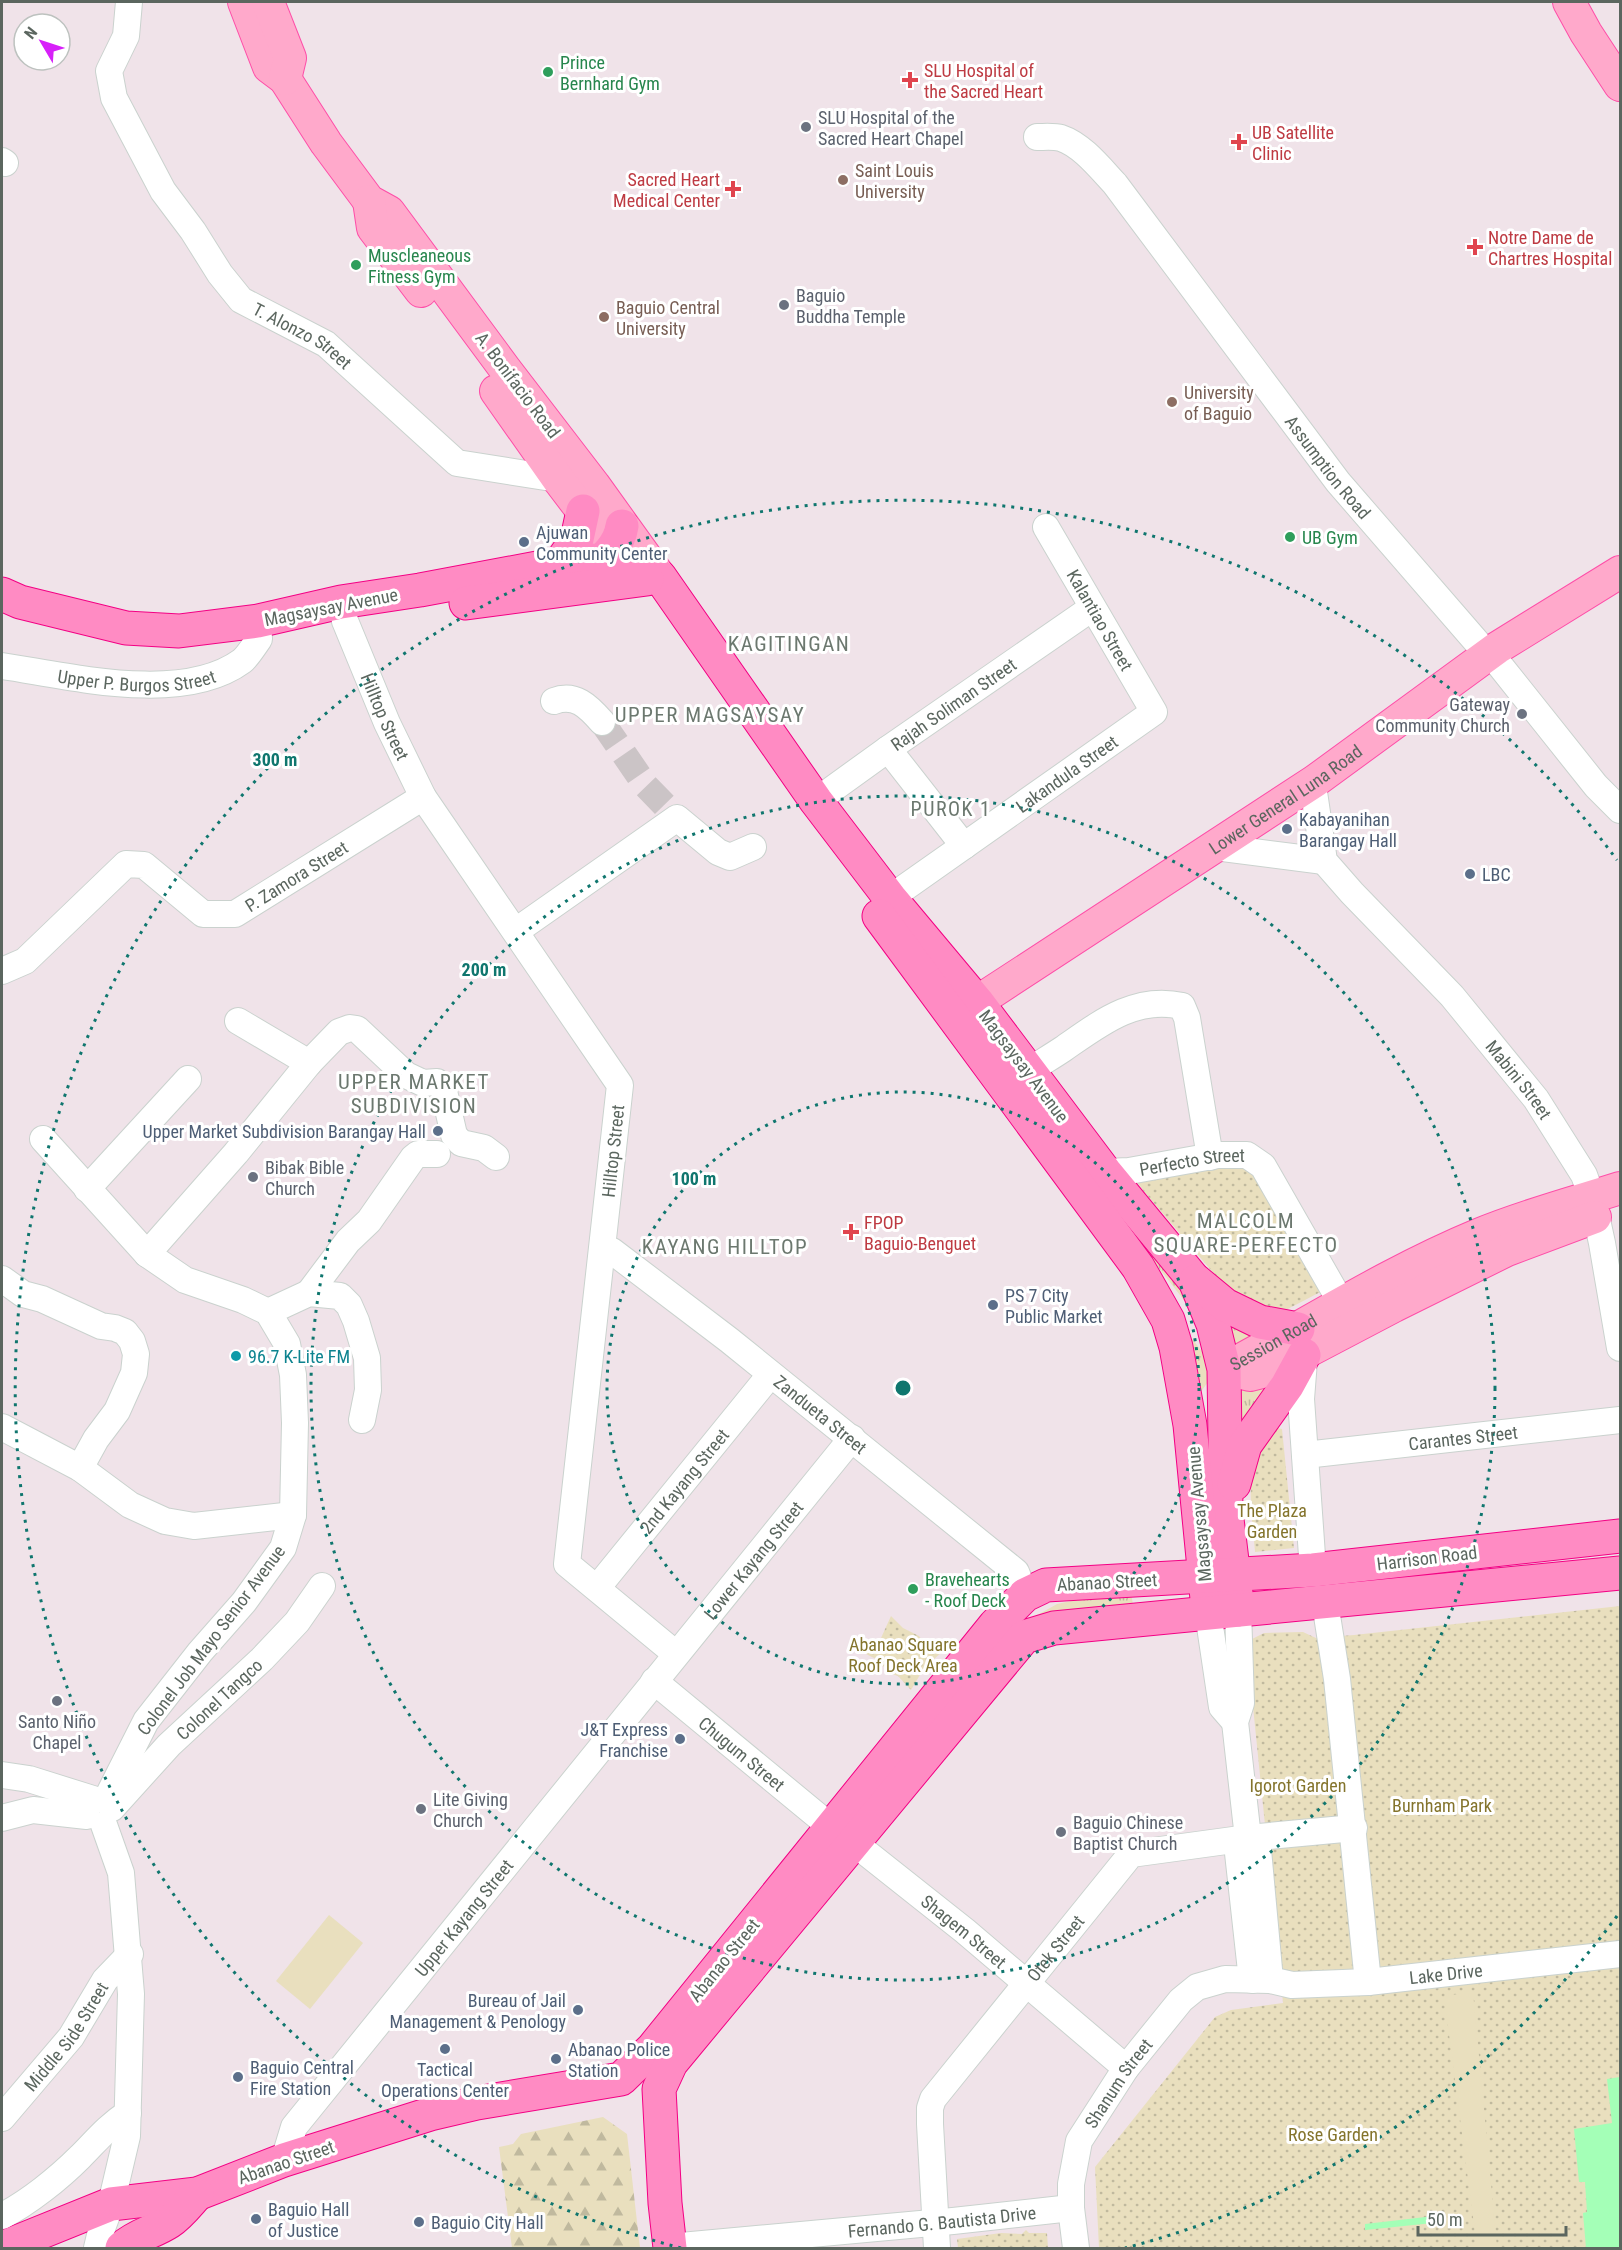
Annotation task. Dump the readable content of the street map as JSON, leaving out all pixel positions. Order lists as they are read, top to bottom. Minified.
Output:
{"streets":{"highway":["Magsaysay Avenue","Harrison Road","Abanao Street"],"main road":["A. Bonifacio Road","Lower General Luna Road","Session Road"],"street":["T. Alonzo Street","Assumption Road","Kalantiao Street","Upper P. Burgos Street","Rajah Soliman Street","Hilltop Street","Lakandula Street","P. Zamora Street","Mabini Street","Perfecto Street","Zandueta Street","Carantes Street","2nd Kayang Street","Lower Kayang Street","Colonel Job Mayo Senior Avenue","Colonel Tangco","Chugum Street","Upper Kayang Street","Shagem Street","Otek Street","Lake Drive","Middle Side Street","Shanum Street","Fernando G. Bautista Drive"]},"crossings":[["T. Alonzo Street","A. Bonifacio Road"],["A. Bonifacio Road","Magsaysay Avenue"],["Assumption Road","Lower General Luna Road"],["Magsaysay Avenue","Upper P. Burgos Street"],["Magsaysay Avenue","Rajah Soliman Street"],["Magsaysay Avenue","Hilltop Street"],["Magsaysay Avenue","Lakandula Street"],["Magsaysay Avenue","Lower General Luna Road"],["Magsaysay Avenue","Perfecto Street"],["Magsaysay Avenue","Session Road"],["Magsaysay Avenue","Harrison Road"],["Magsaysay Avenue","Abanao Street"],["Kalantiao Street","Rajah Soliman Street"],["Kalantiao Street","Lakandula Street"],["Hilltop Street","P. Zamora Street"],["Hilltop Street","Zandueta Street"],["Hilltop Street","2nd Kayang Street"],["Hilltop Street","Lower Kayang Street"],["Mabini Street","Session Road"],["Perfecto Street","Session Road"],["Zandueta Street","2nd Kayang Street"],["Zandueta Street","Lower Kayang Street"],["Zandueta Street","Abanao Street"],["Harrison Road","Abanao Street"],["Lower Kayang Street","Chugum Street"],["Lower Kayang Street","Upper Kayang Street"],["Abanao Street","Chugum Street"],["Abanao Street","Upper Kayang Street"],["Abanao Street","Shagem Street"],["Abanao Street","Fernando G. Bautista Drive"],["Colonel Job Mayo Senior Avenue","Colonel Tangco"],["Chugum Street","Upper Kayang Street"],["Chugum Street","Shagem Street"],["Shagem Street","Otek Street"],["Shagem Street","Shanum Street"],["Otek Street","Fernando G. Bautista Drive"],["Lake Drive","Shanum Street"],["Shanum Street","Fernando G. Bautista Drive"]],"districts":["KAGITINGAN","UPPER MAGSAYSAY","PUROK 1","UPPER MARKET SUBDIVISION","MALCOLM SQUARE-PERFECTO","KAYANG HILLTOP"],"parks":["The Plaza Garden","Abanao Square Roof Deck Area","Igorot Garden","Burnham Park","Rose Garden"],"places":{"other":["Prince Bernhard Gym","SLU Hospital of the Sacred Heart Chapel","Saint Louis University","Muscleaneous Fitness Gym","Baguio Buddha Temple","Baguio Central University","University of Baguio","UB Gym","Ajuwan Community Center","Gateway Community Church","Kabayanihan Barangay Hall","LBC","Upper Market Subdivision Barangay Hall","Bibak Bible Church","PS 7 City Public Market","96.7 K-Lite FM","Bravehearts - Roof Deck","Santo Niño Chapel","J&T Express Franchise","Lite Giving Church","Baguio Chinese Baptist Church","Bureau of Jail Management & Penology","Tactical Operations Center","Abanao Police Station","Baguio Central Fire Station","Baguio Hall of Justice","Baguio City Hall"],"health":["SLU Hospital of the Sacred Heart","UB Satellite Clinic","Sacred Heart Medical Center","Notre Dame de Chartres Hospital","FPOP Baguio-Benguet"]},"scale_bar":"50 m","north":"top left","rings":["300 m","200 m","100 m"]}
